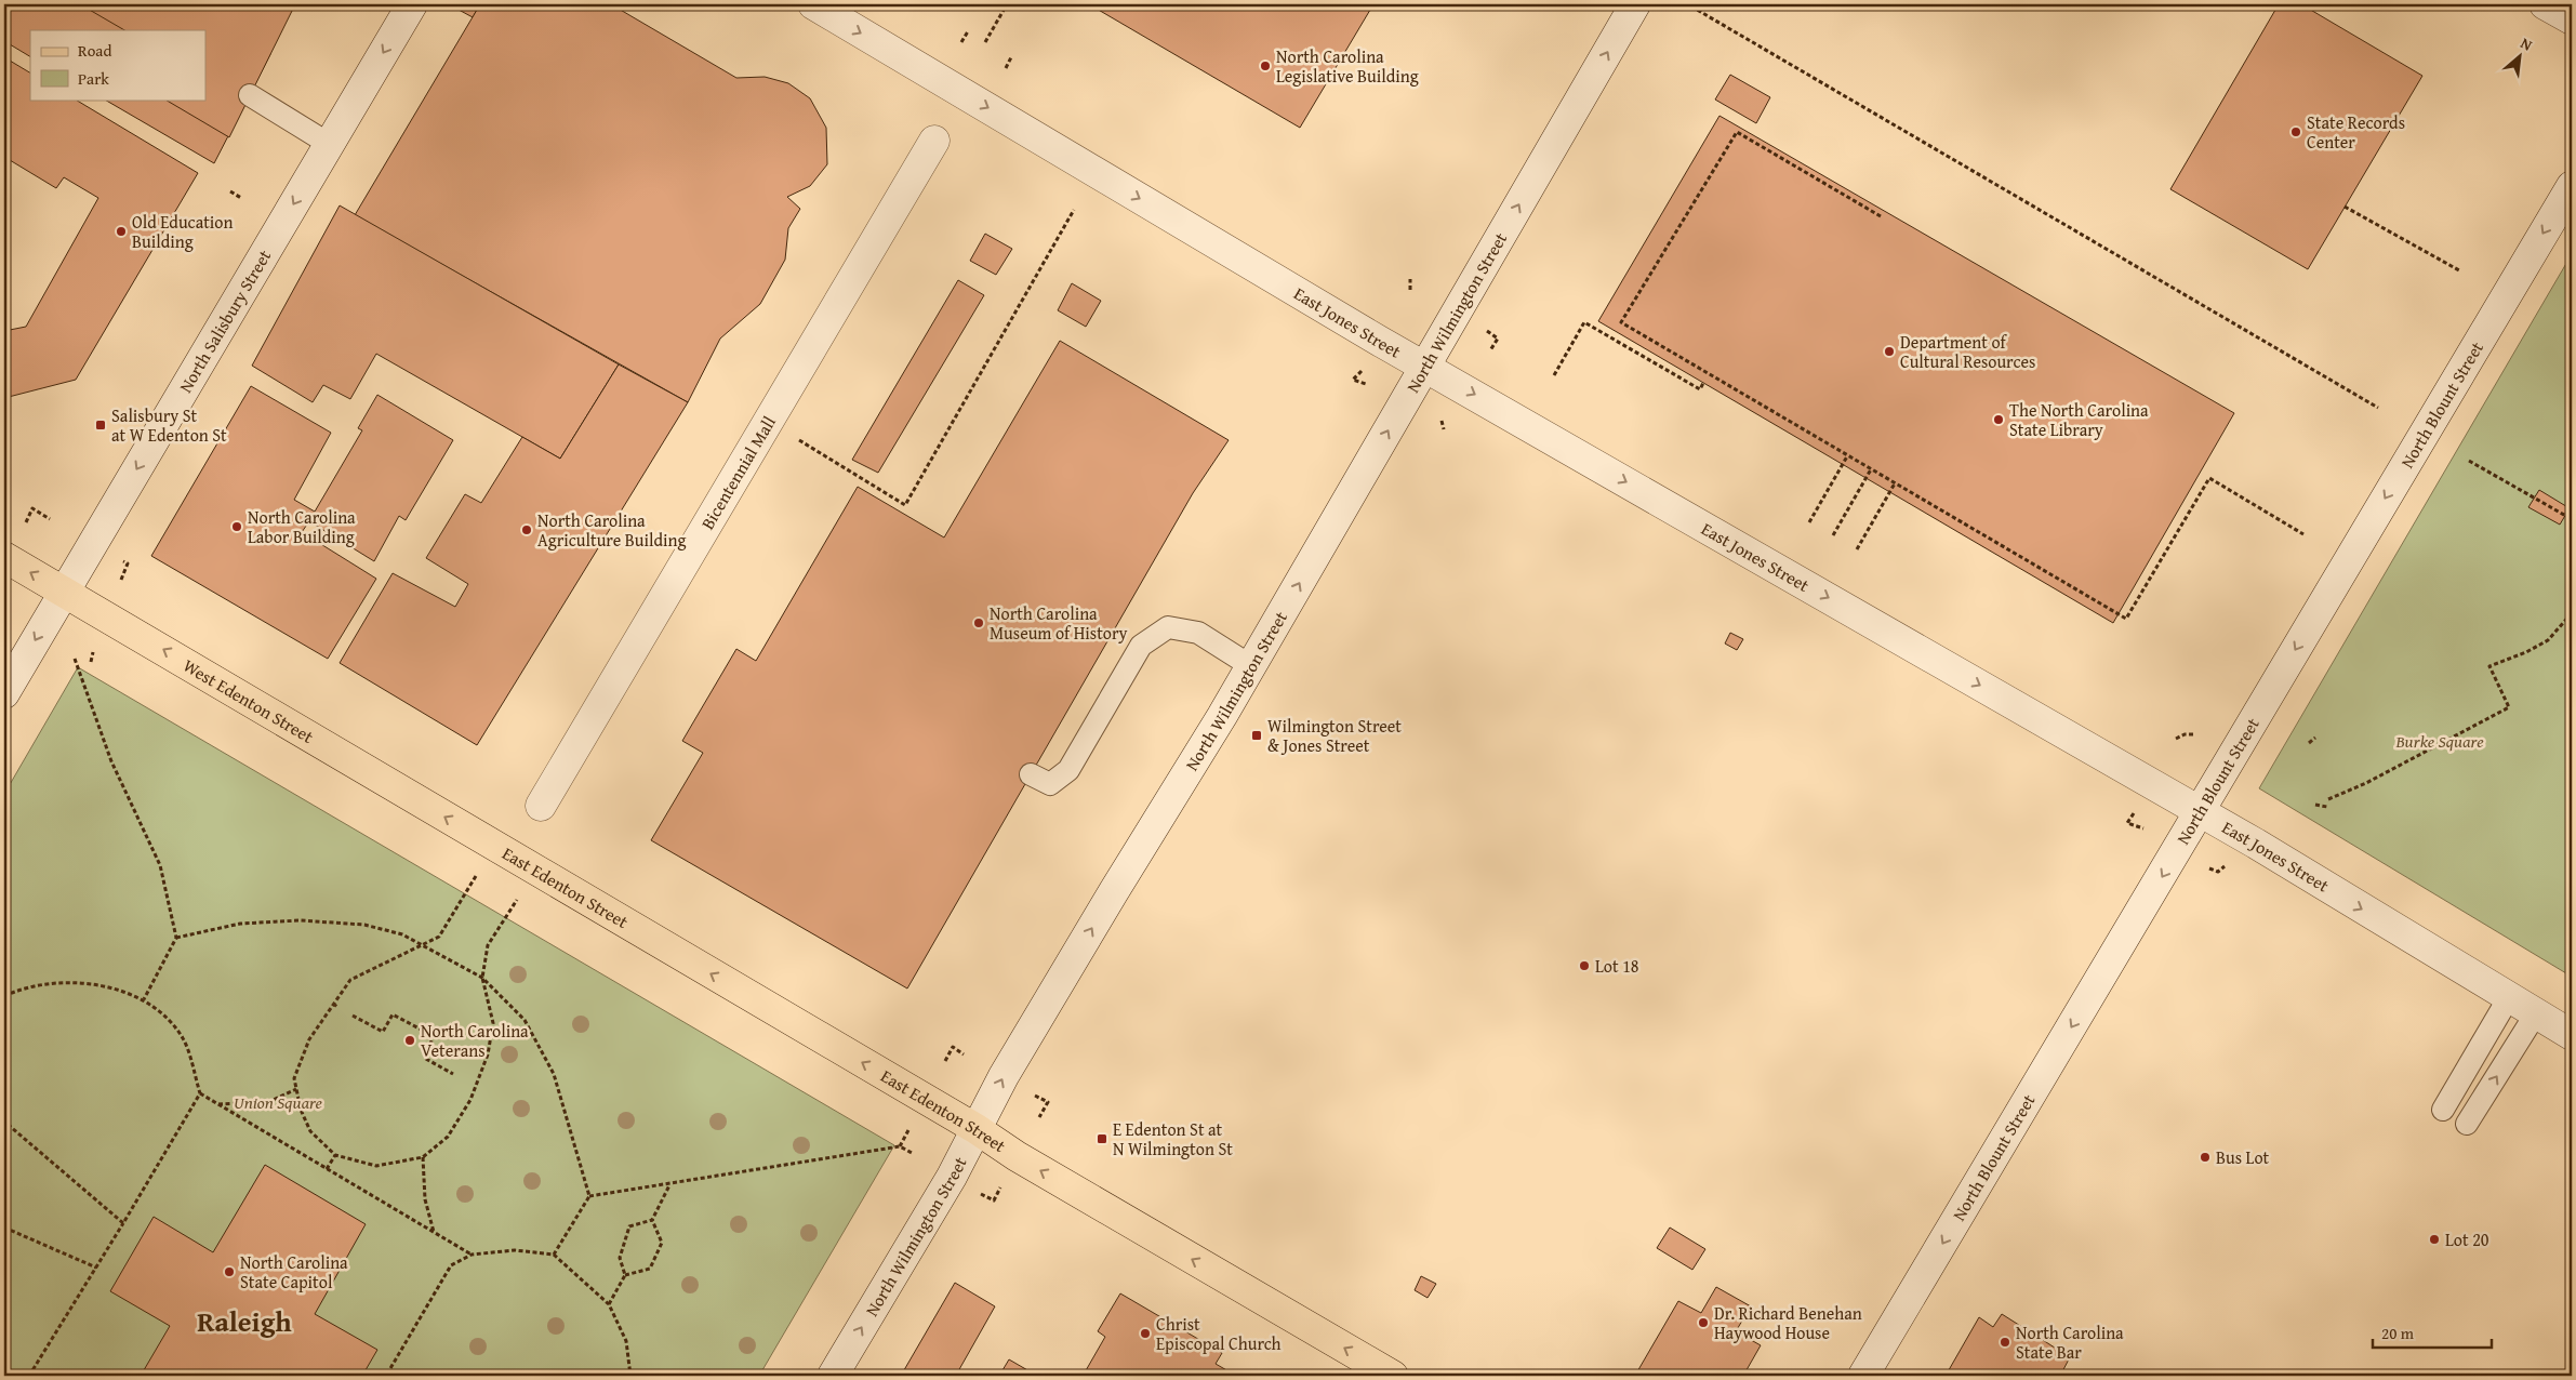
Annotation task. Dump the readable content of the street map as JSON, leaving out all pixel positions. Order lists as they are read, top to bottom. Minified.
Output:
{"streets":{"main road":["North Wilmington Street","North Salisbury Street","East Jones Street","North Blount Street","Bicentennial Mall","West Edenton Street","East Edenton Street"]},"crossings":[["North Wilmington Street","East Jones Street"],["North Wilmington Street","East Edenton Street"],["North Salisbury Street","West Edenton Street"],["East Jones Street","North Blount Street"],["West Edenton Street","East Edenton Street"]],"one_way":["North Wilmington Street","North Salisbury Street","East Jones Street","North Blount Street","West Edenton Street","East Edenton Street"],"districts":["Raleigh"],"parks":["Burke Square","Union Square"],"places":{"other":["North Carolina Legislative Building","State Records Center","Old Education Building","Department of Cultural Resources","The North Carolina State Library","North Carolina Labor Building","North Carolina Agriculture Building","North Carolina Museum of History","Lot 18","North Carolina Veterans","Bus Lot","Lot 20","North Carolina State Capitol","Dr. Richard Benehan Haywood House","Christ Episcopal Church","North Carolina State Bar"],"transit":["Salisbury St at W Edenton St","Wilmington Street & Jones Street","E Edenton St at N Wilmington St"]},"legend":["Road","Park"],"scale_bar":"20 m","north":"top right"}
